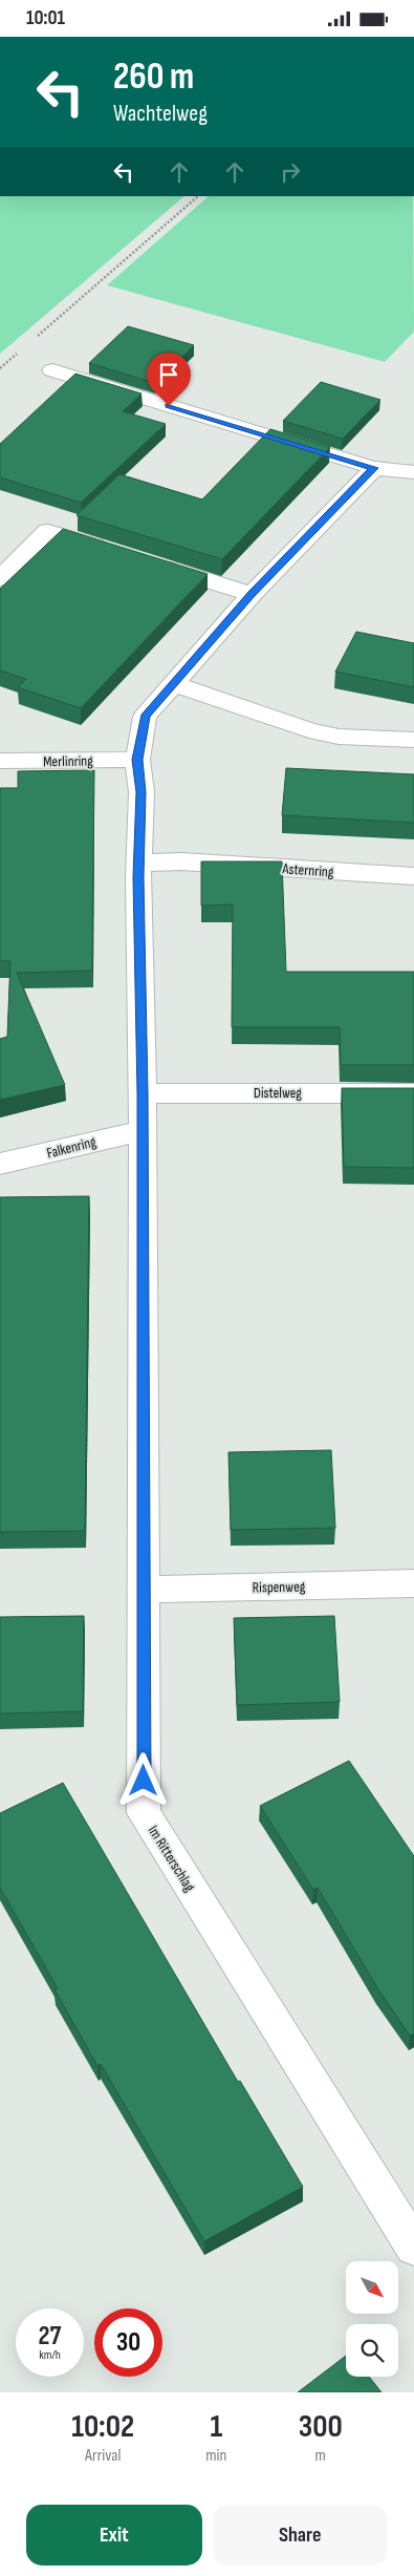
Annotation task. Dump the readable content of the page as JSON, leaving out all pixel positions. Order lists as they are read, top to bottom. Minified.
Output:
{"streets":{"street":["Merlinring","Asternring","Distelweg","Falkenring","Rispenweg","Im Ritterschlag"]},"crossings":[["Merlinring","Im Ritterschlag"],["Asternring","Im Ritterschlag"],["Distelweg","Im Ritterschlag"],["Falkenring","Im Ritterschlag"],["Rispenweg","Im Ritterschlag"]],"north":"bottom right","page":{"status":"10:01","turn":["260 m","Wachtelweg"],"speed":"27 km/h","limit":"30","eta":["10:02","Arrival","1","min","300","m"],"buttons":["Exit","Share"]}}
